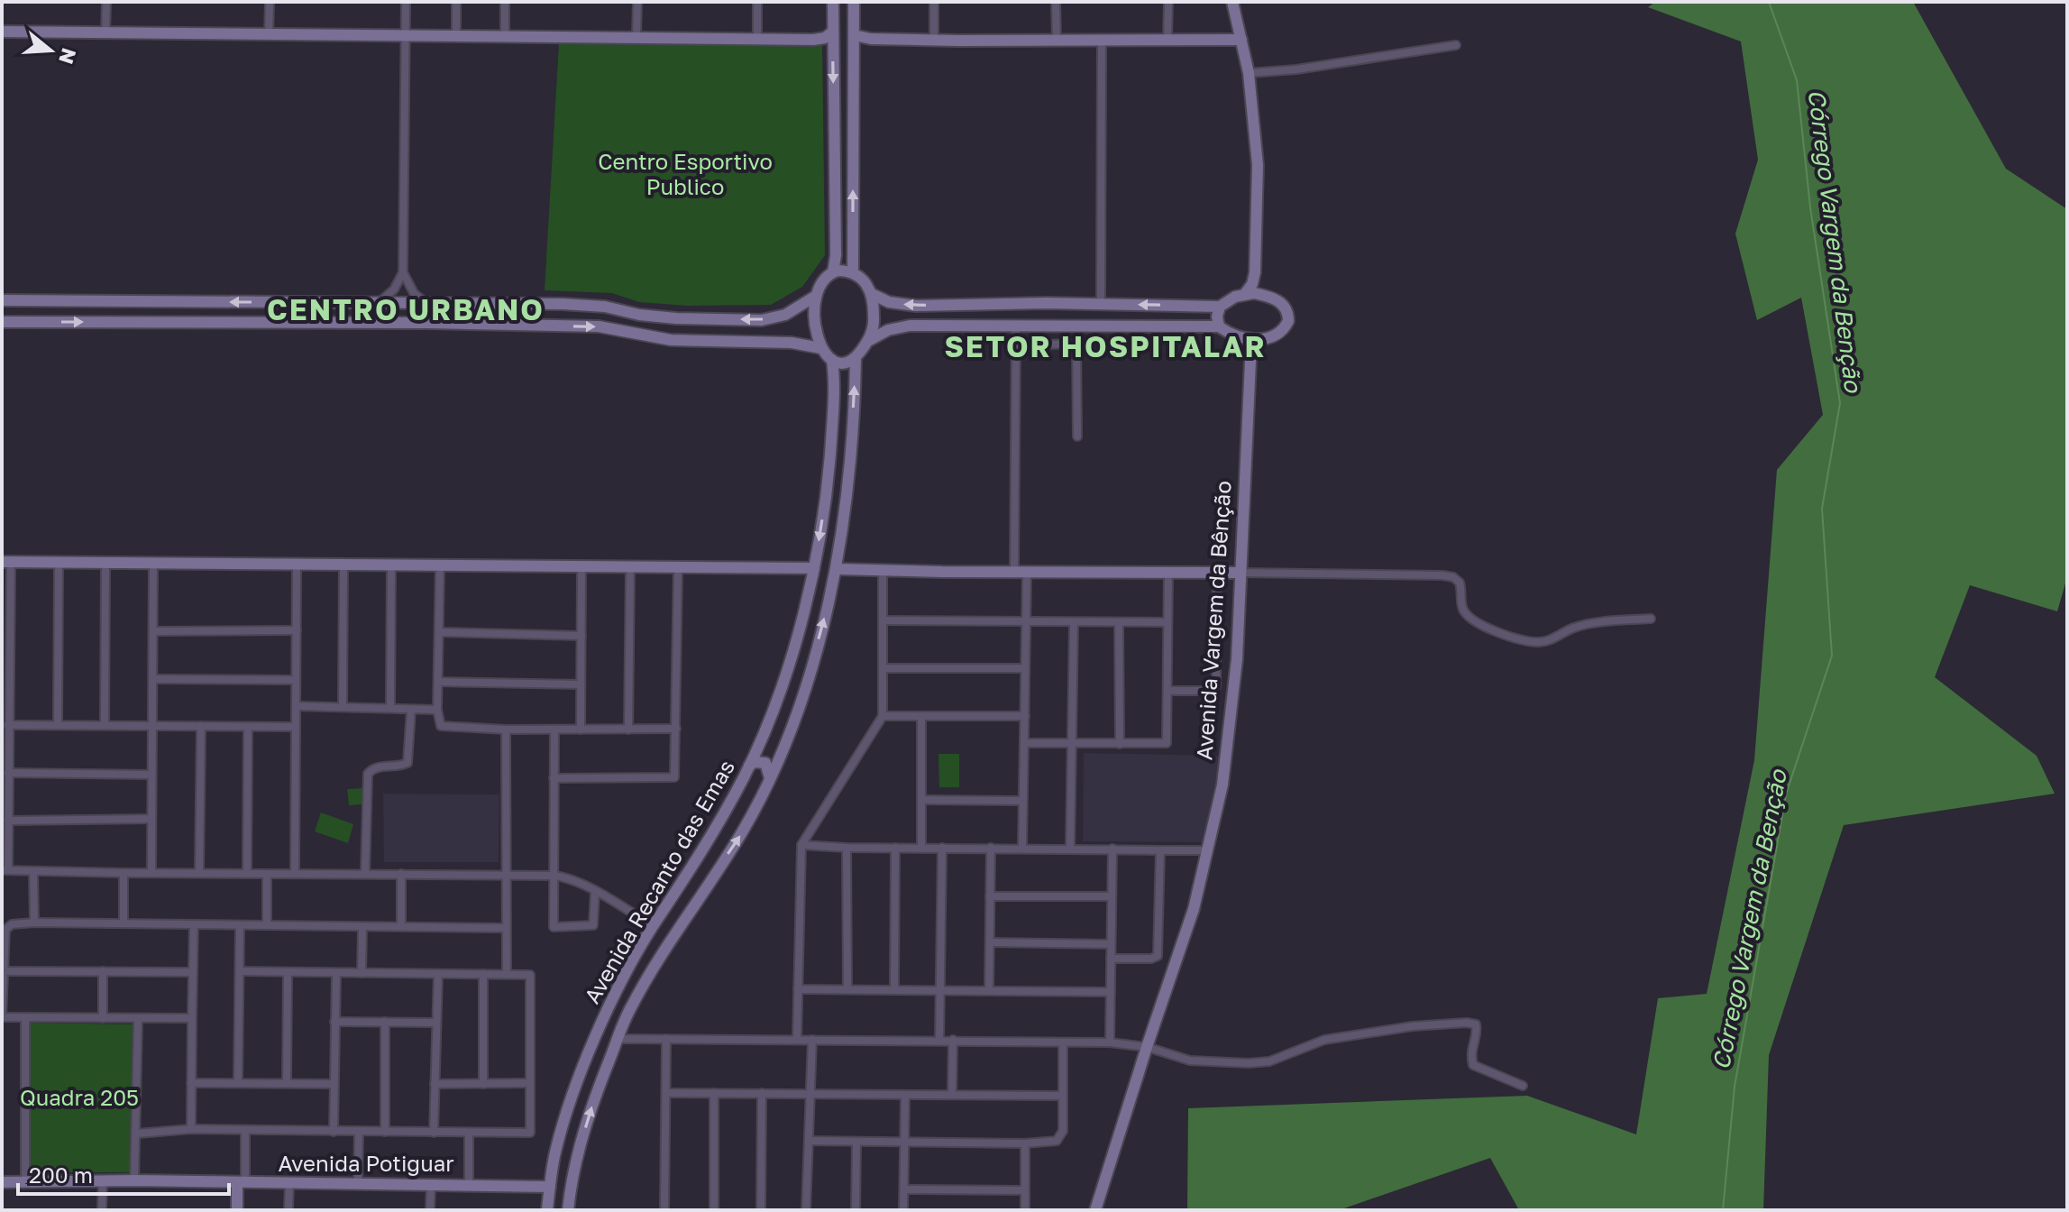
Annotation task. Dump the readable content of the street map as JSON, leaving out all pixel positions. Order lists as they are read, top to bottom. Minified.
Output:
{"streets":{"street":["Avenida Vargem da Bênção","Avenida Recanto das Emas","Avenida Potiguar"]},"crossings":[["Avenida Recanto das Emas","Avenida Potiguar"]],"districts":["CENTRO URBANO","SETOR HOSPITALAR"],"water":["Córrego Vargem da Benção"],"parks":["Centro Esportivo Publico","Quadra 205"],"scale_bar":"200 m","north":"right"}
